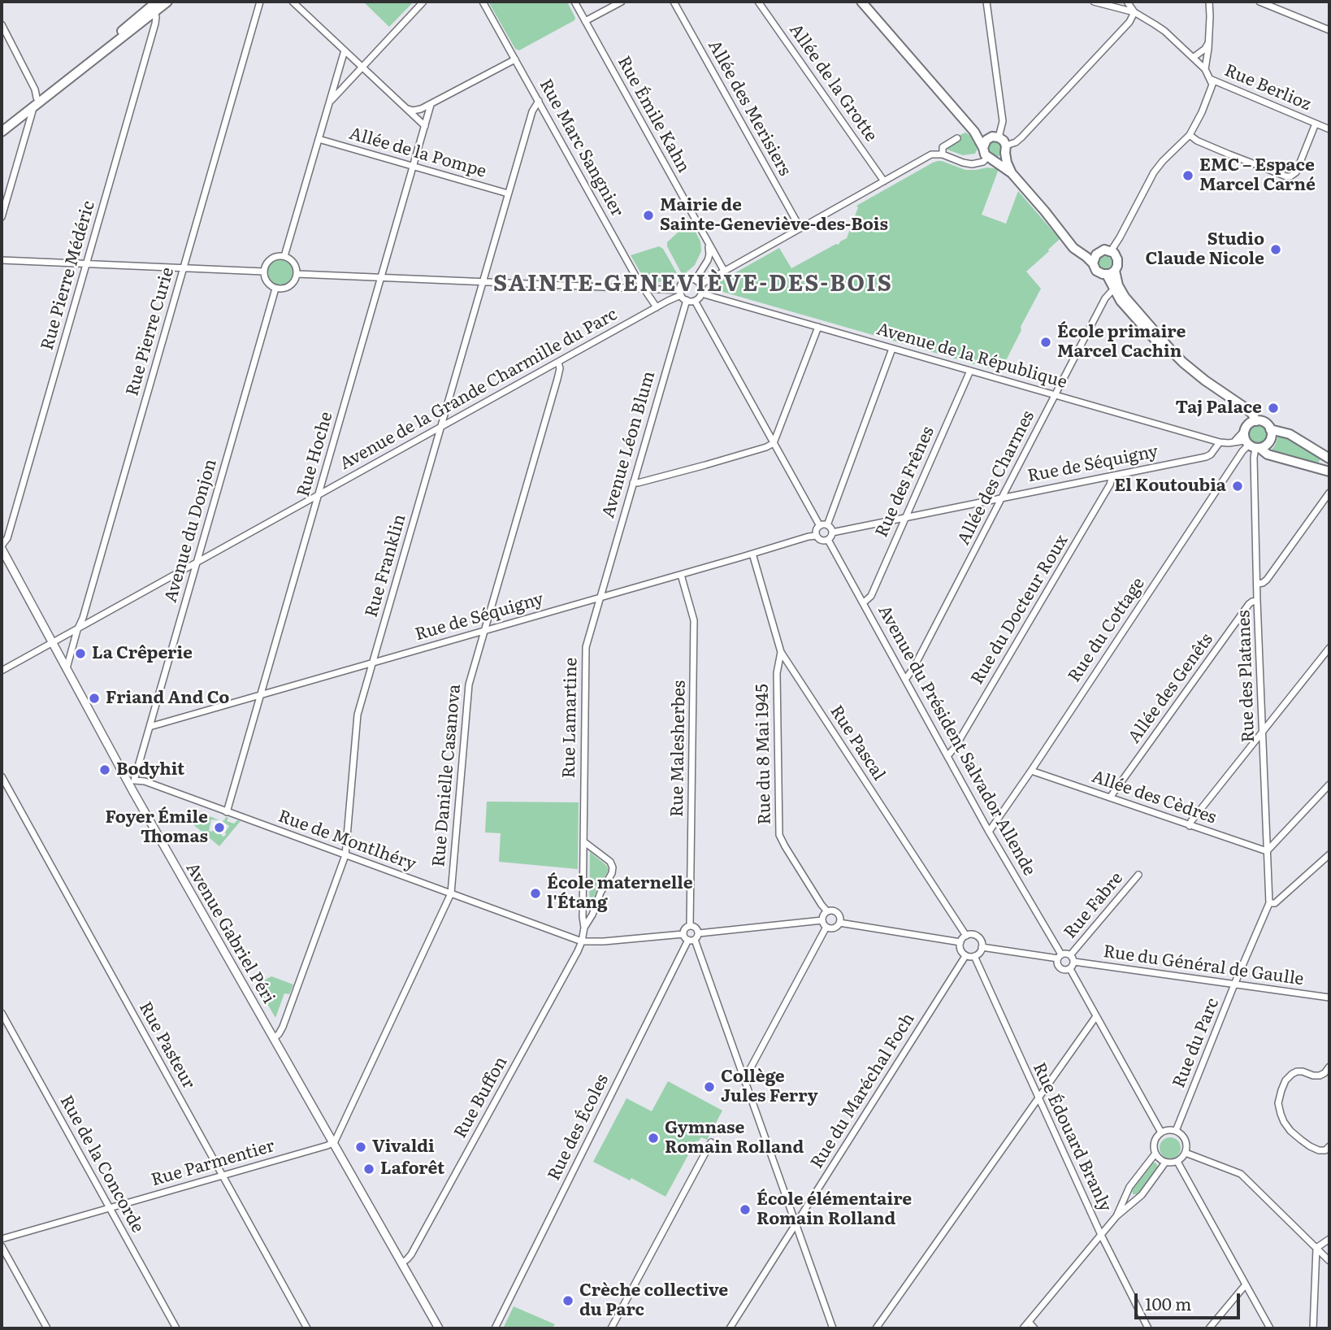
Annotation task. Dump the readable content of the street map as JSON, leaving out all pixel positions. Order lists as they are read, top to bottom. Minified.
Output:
{"streets":{"street":["Allée de la Grotte","Rue Berlioz","Allée des Merisiers","Rue Émile Kahn","Rue Marc Sangnier","Allée de la Pompe","Rue Pierre Médéric","Rue Pierre Curie","Avenue de la République","Avenue de la Grande Charmille du Parc","Avenue Léon Blum","Rue Hoche","Rue de Séquigny","Allée des Charmes","Rue des Frênes","Avenue du Donjon","Rue Franklin","Rue du Docteur Roux","Rue du Cottage","Rue des Platanes","Allée des Genêts","Rue Lamartine","Avenue du Président Salvador Allende","Rue Pascal","Rue Malesherbes","Rue du 8 Mai 1945","Rue Danielle Casanova","Allée des Cèdres","Rue de Montlhéry","Rue Fabre","Avenue Gabriel Péri","Rue du Général de Gaulle","Rue du Parc","Rue Pasteur","Rue du Maréchal Foch","Rue Buffon","Rue des Écoles","Rue Édouard Branly","Rue Parmentier","Rue de la Concorde"]},"crossings":[["Rue Marc Sangnier","Avenue de la Grande Charmille du Parc"],["Rue Marc Sangnier","Rue Franklin"],["Allée de la Pompe","Rue Hoche"],["Allée de la Pompe","Rue Franklin"],["Rue Pierre Médéric","Avenue Gabriel Péri"],["Rue Pierre Curie","Avenue de la Grande Charmille du Parc"],["Rue Pierre Curie","Avenue Gabriel Péri"],["Avenue de la République","Avenue de la Grande Charmille du Parc"],["Avenue de la République","Avenue Léon Blum"],["Avenue de la République","Rue de Séquigny"],["Avenue de la République","Allée des Charmes"],["Avenue de la République","Rue des Frênes"],["Avenue de la République","Rue du Cottage"],["Avenue de la République","Rue des Platanes"],["Avenue de la Grande Charmille du Parc","Avenue Léon Blum"],["Avenue de la Grande Charmille du Parc","Rue Hoche"],["Avenue de la Grande Charmille du Parc","Avenue du Donjon"],["Avenue de la Grande Charmille du Parc","Rue Franklin"],["Avenue de la Grande Charmille du Parc","Rue Danielle Casanova"],["Avenue de la Grande Charmille du Parc","Avenue Gabriel Péri"],["Avenue Léon Blum","Rue de Séquigny"],["Avenue Léon Blum","Rue Lamartine"],["Rue Hoche","Rue de Séquigny"],["Rue Hoche","Rue de Montlhéry"],["Rue de Séquigny","Allée des Charmes"],["Rue de Séquigny","Rue des Frênes"],["Rue de Séquigny","Avenue du Donjon"],["Rue de Séquigny","Rue Franklin"],["Rue de Séquigny","Rue du Docteur Roux"],["Rue de Séquigny","Rue Lamartine"],["Rue de Séquigny","Avenue du Président Salvador Allende"],["Rue de Séquigny","Rue Pascal"],["Rue de Séquigny","Rue Malesherbes"],["Rue de Séquigny","Rue Danielle Casanova"],["Allée des Charmes","Avenue du Président Salvador Allende"],["Rue des Frênes","Avenue du Président Salvador Allende"],["Avenue du Donjon","Rue de Montlhéry"],["Avenue du Donjon","Avenue Gabriel Péri"],["Rue Franklin","Rue de Montlhéry"],["Rue Franklin","Avenue Gabriel Péri"],["Rue du Docteur Roux","Avenue du Président Salvador Allende"],["Rue du Cottage","Rue des Platanes"],["Rue du Cottage","Avenue du Président Salvador Allende"],["Rue du Cottage","Allée des Cèdres"],["Rue des Platanes","Allée des Genêts"],["Rue des Platanes","Allée des Cèdres"],["Rue des Platanes","Rue du Parc"],["Allée des Genêts","Allée des Cèdres"],["Rue Lamartine","Rue de Montlhéry"],["Rue Lamartine","Rue Buffon"],["Avenue du Président Salvador Allende","Rue Fabre"],["Avenue du Président Salvador Allende","Rue du Général de Gaulle"],["Rue Pascal","Rue du 8 Mai 1945"],["Rue Pascal","Rue du Maréchal Foch"],["Rue Pascal","Rue Édouard Branly"],["Rue Malesherbes","Rue de Montlhéry"],["Rue Malesherbes","Rue des Écoles"],["Rue Danielle Casanova","Rue de Montlhéry"],["Rue Danielle Casanova","Avenue Gabriel Péri"],["Rue Danielle Casanova","Rue Parmentier"],["Rue de Montlhéry","Avenue Gabriel Péri"],["Rue de Montlhéry","Rue Buffon"],["Rue de Montlhéry","Rue des Écoles"],["Rue Fabre","Rue du Général de Gaulle"],["Avenue Gabriel Péri","Rue Buffon"],["Avenue Gabriel Péri","Rue Parmentier"],["Rue du Général de Gaulle","Rue du Parc"],["Rue Pasteur","Rue Parmentier"],["Rue du Maréchal Foch","Rue Édouard Branly"],["Rue Parmentier","Rue de la Concorde"]],"districts":["SAINTE-GENEVIÈVE-DES-BOIS"],"places":["EMC – Espace Marcel Carné","Mairie de Sainte-Geneviève-des-Bois","Studio Claude Nicole","École primaire Marcel Cachin","Taj Palace","El Koutoubia","La Crêperie","Friand And Co","Bodyhit","Foyer Émile Thomas","École maternelle l'Étang","Collège Jules Ferry","Gymnase Romain Rolland","Vivaldi","Laforêt","École élémentaire Romain Rolland","Crèche collective du Parc"],"scale_bar":"100 m"}
